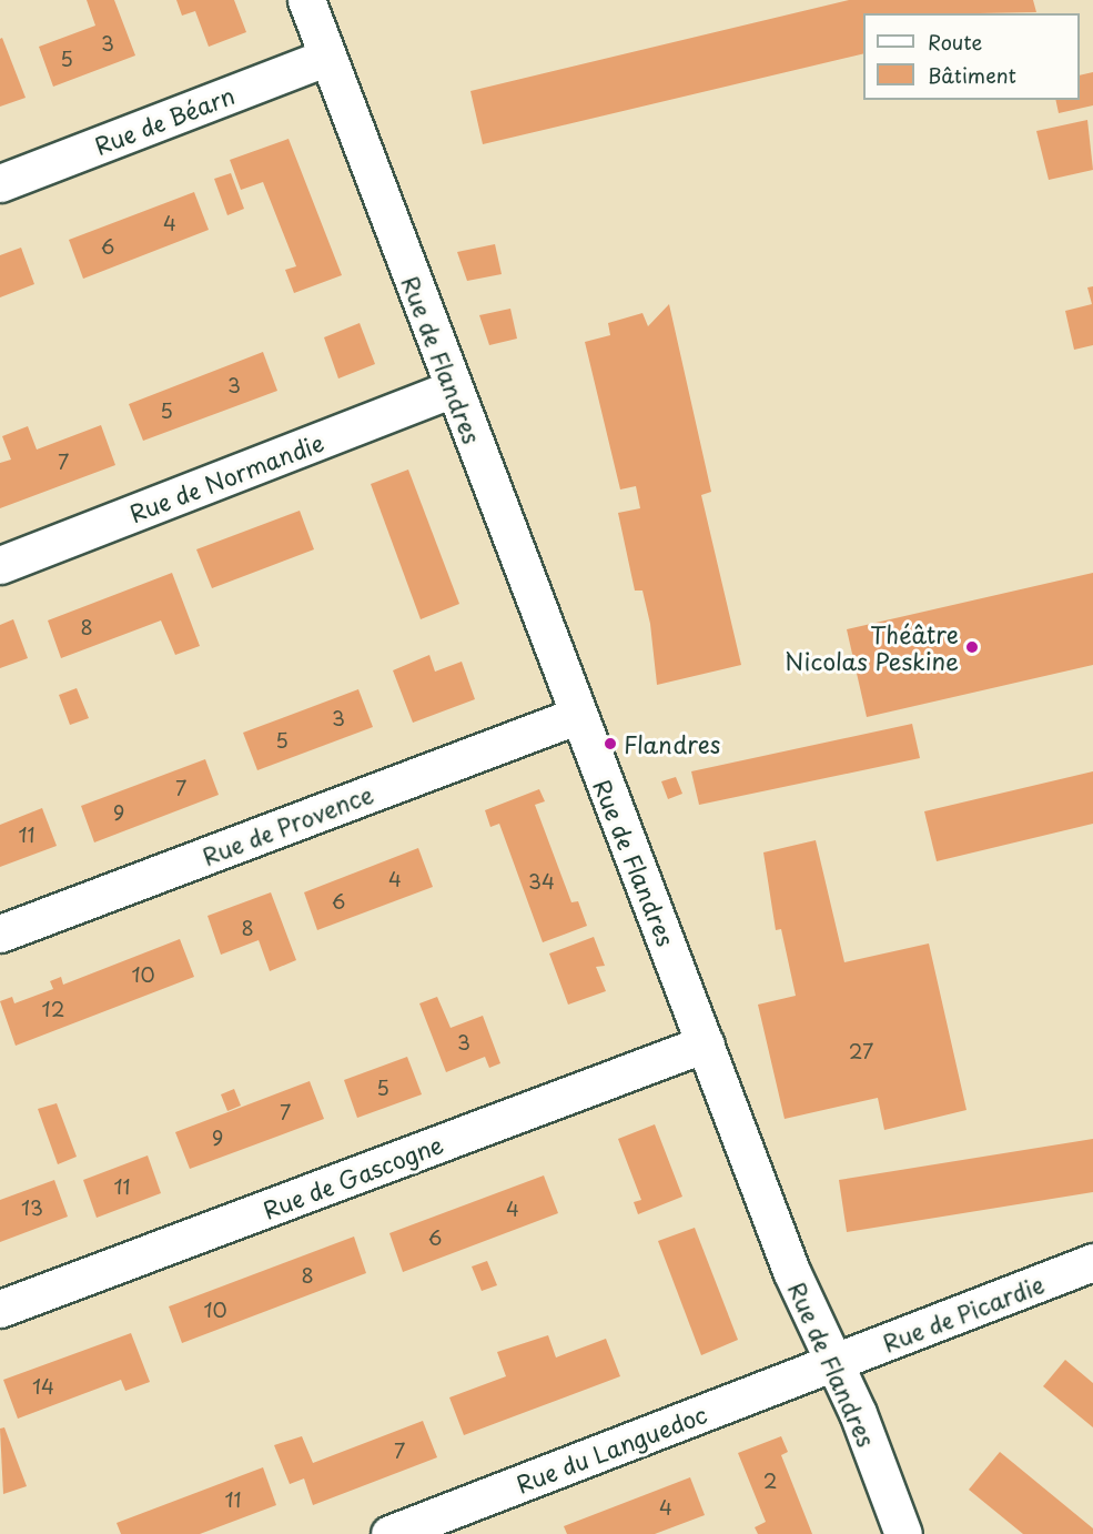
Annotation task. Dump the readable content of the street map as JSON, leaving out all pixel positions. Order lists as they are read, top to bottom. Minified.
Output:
{"streets":{"street":["Rue de Béarn","Rue de Flandres","Rue de Normandie","Rue de Provence","Rue de Gascogne","Rue de Picardie","Rue du Languedoc"]},"crossings":[["Rue de Béarn","Rue de Flandres"],["Rue de Flandres","Rue de Normandie"],["Rue de Flandres","Rue de Provence"],["Rue de Flandres","Rue de Gascogne"],["Rue de Flandres","Rue de Picardie"],["Rue de Flandres","Rue du Languedoc"],["Rue de Picardie","Rue du Languedoc"]],"places":["Théâtre Nicolas Peskine","Flandres"],"house_numbers":["3","5","4","6","3","5","7","8","3","5","7","9","11","4","34","6","8","10","12","3","27","5","7","9","11","13","4","6","8","10","14","7","2","11","4"],"legend":["Route","Bâtiment"]}
